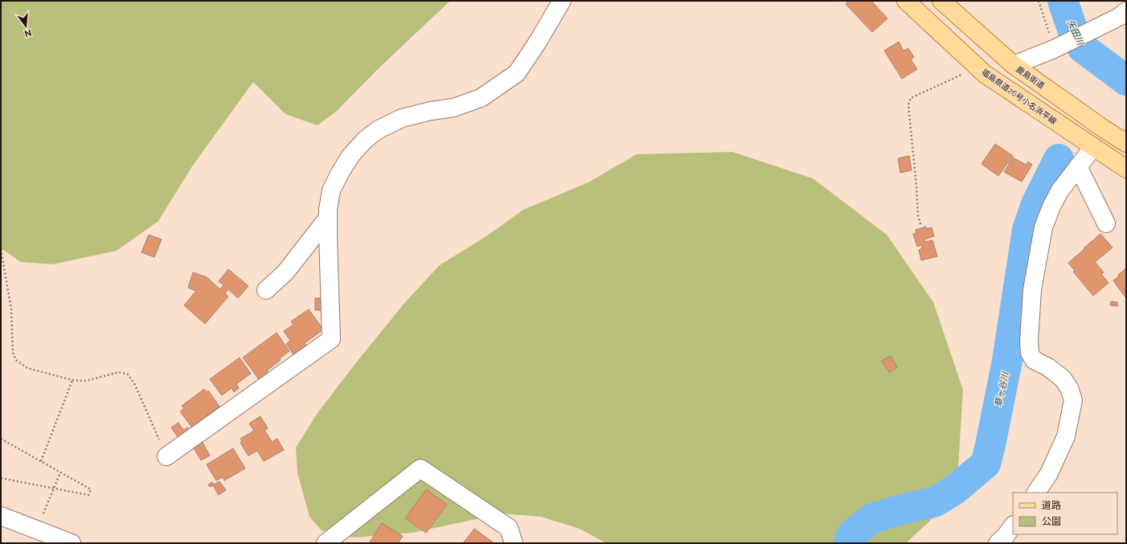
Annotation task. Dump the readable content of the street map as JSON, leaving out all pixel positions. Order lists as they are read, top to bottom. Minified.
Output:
{"streets":{"main road":["鹿島街道","福島県道26号小名浜平線"]},"water":["矢田川","草ヶ谷川"],"legend":["道路","公園"],"north":"bottom"}
